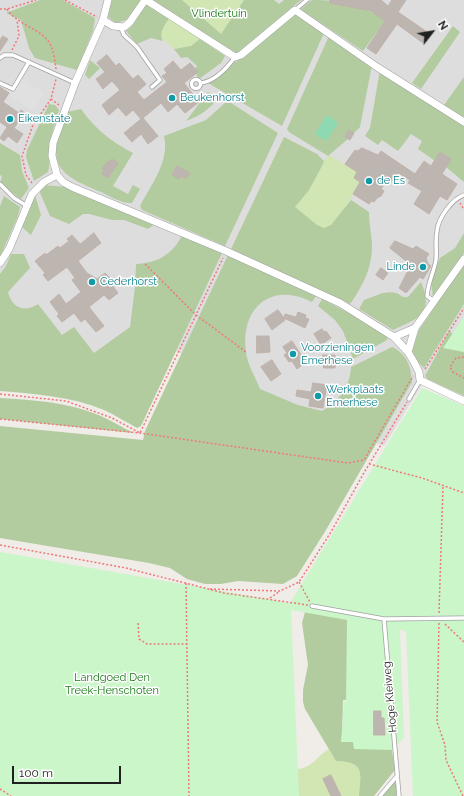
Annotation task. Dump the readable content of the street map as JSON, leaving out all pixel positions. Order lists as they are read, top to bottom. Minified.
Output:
{"streets":{"lane":["Hoge Kleiweg"]},"parks":["Vlindertuin","Landgoed Den Treek-Henschoten"],"places":["Beukenhorst","Eikenstate","de Es","Linde","Cederhorst","Voorzieningen Emerhese","Werkplaats Emerhese"],"scale_bar":"100 m","north":"top right"}
